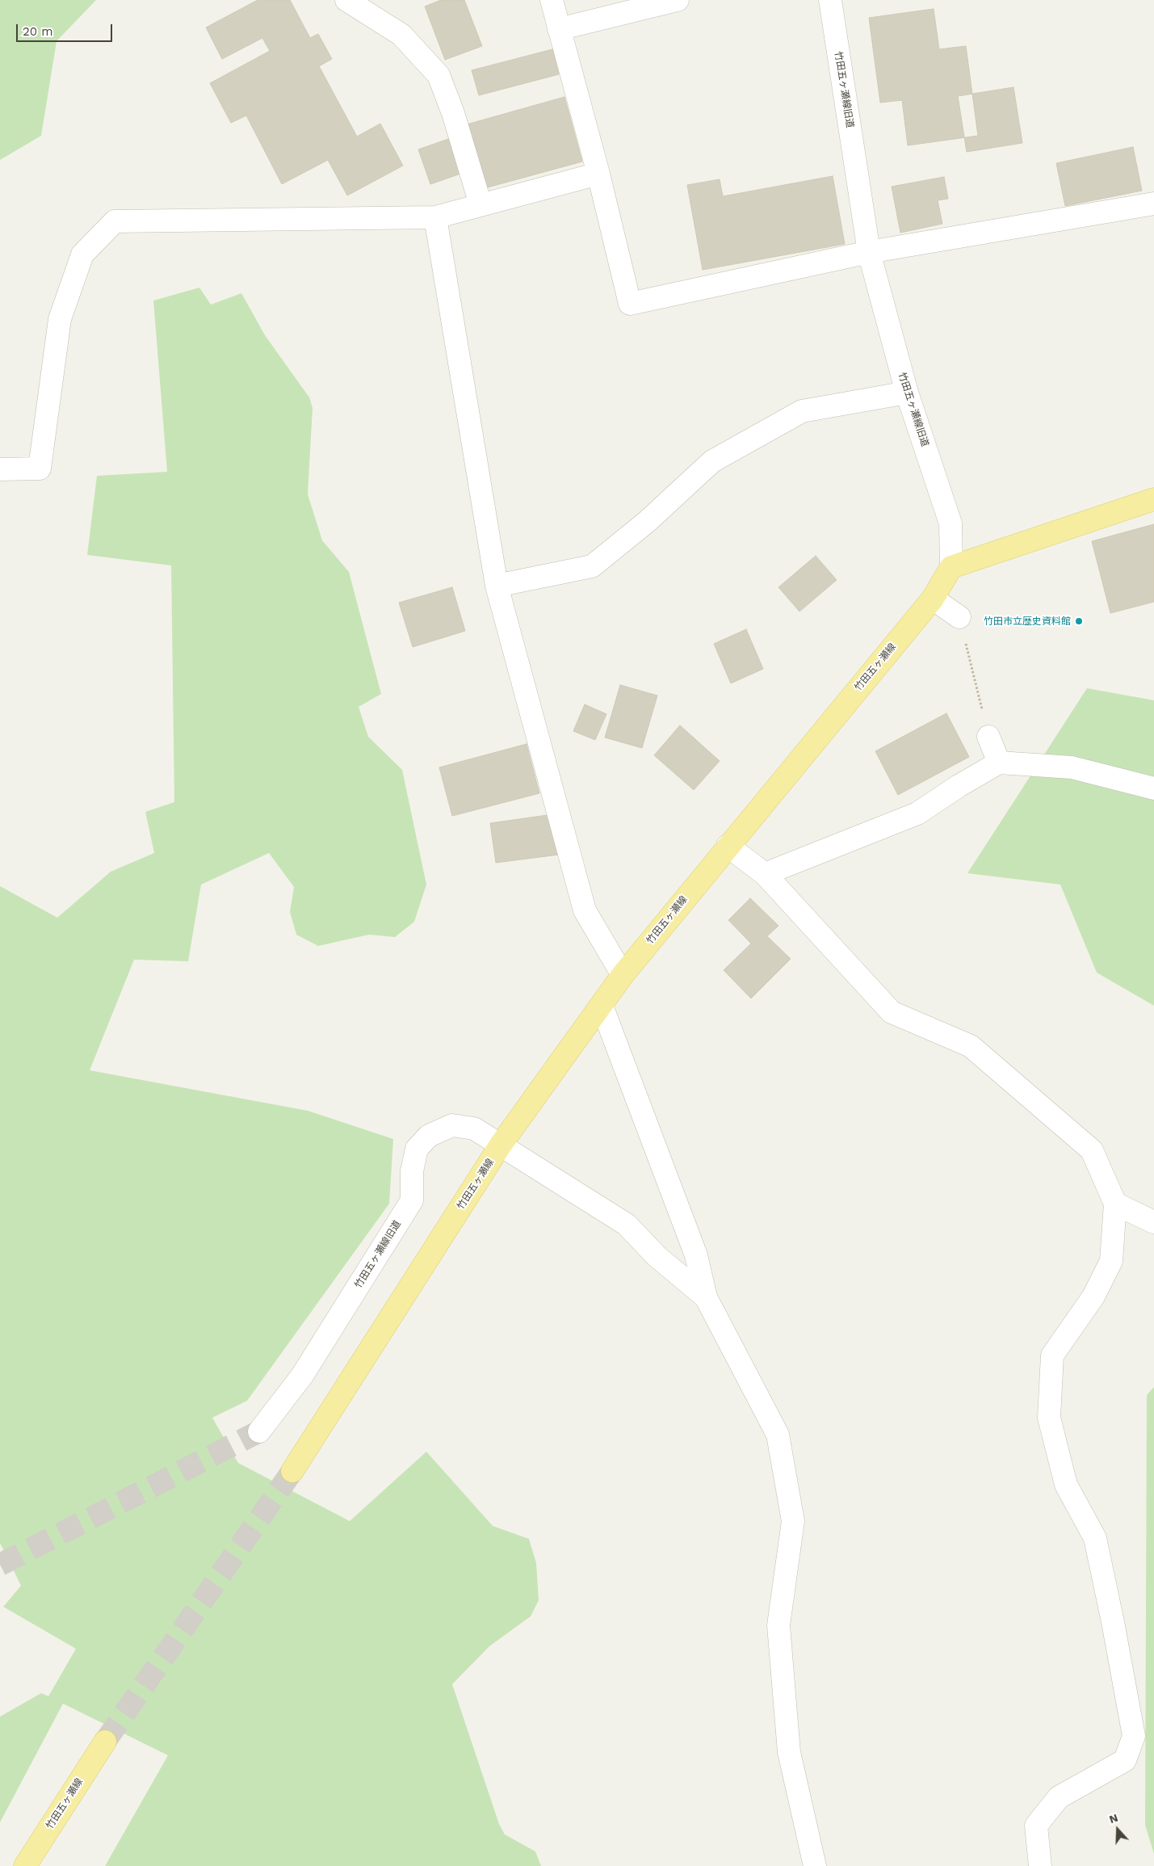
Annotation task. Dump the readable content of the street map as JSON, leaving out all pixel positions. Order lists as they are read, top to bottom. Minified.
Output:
{"streets":{"main road":["竹田五ヶ瀬線"],"street":["竹田五ヶ瀬線旧道"]},"crossings":[["竹田五ヶ瀬線旧道","竹田五ヶ瀬線"]],"places":["竹田市立歴史資料館"],"scale_bar":"20 m","north":"top"}
